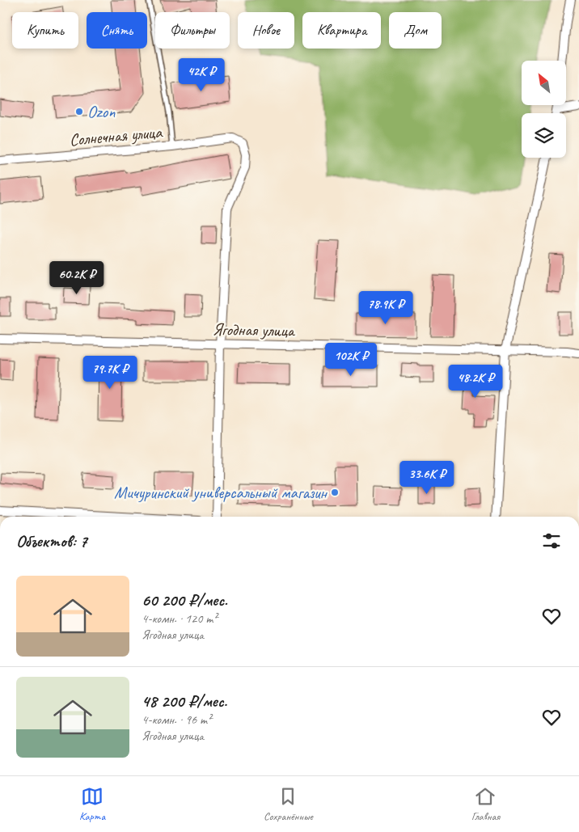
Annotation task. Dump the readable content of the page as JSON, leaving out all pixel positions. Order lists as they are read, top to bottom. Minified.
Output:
{"streets":{"street":["Солнечная улица","Ягодная улица"]},"crossings":[["Солнечная улица","Ягодная улица"]],"places":["Ozon","Мичуринский универсальный магазин"],"north":"top left","page":{"chip":["Купить","Снять","Фильтры","Новое","Квартира","Дом"],"price":["42K ₽","60.2K ₽","78.9K ₽","102K ₽","79.7K ₽","48.2K ₽","33.6K ₽"],"heading":"Объектов: 7","list":[{"name":"60 200 ₽/мес.","note":"4-комн. · 120 m² · Ягодная улица"},{"name":"48 200 ₽/мес.","note":"4-комн. · 96 m² · Ягодная улица"}],"tabs":["Карта","Сохранённые","Главная"]}}
